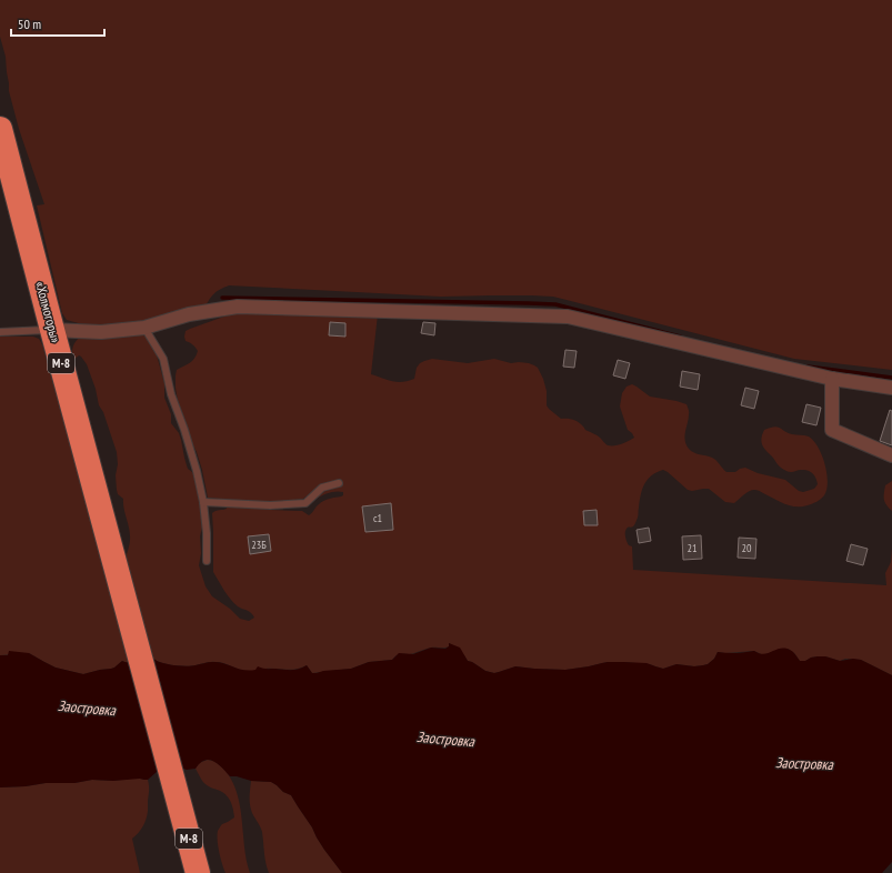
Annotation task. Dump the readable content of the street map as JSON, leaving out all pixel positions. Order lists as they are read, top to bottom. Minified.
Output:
{"streets":{"highway":["«Холмогоры»","М-8"]},"water":["Заостровка"],"house_numbers":["с1","23Б","21","20"],"scale_bar":"50 m"}
